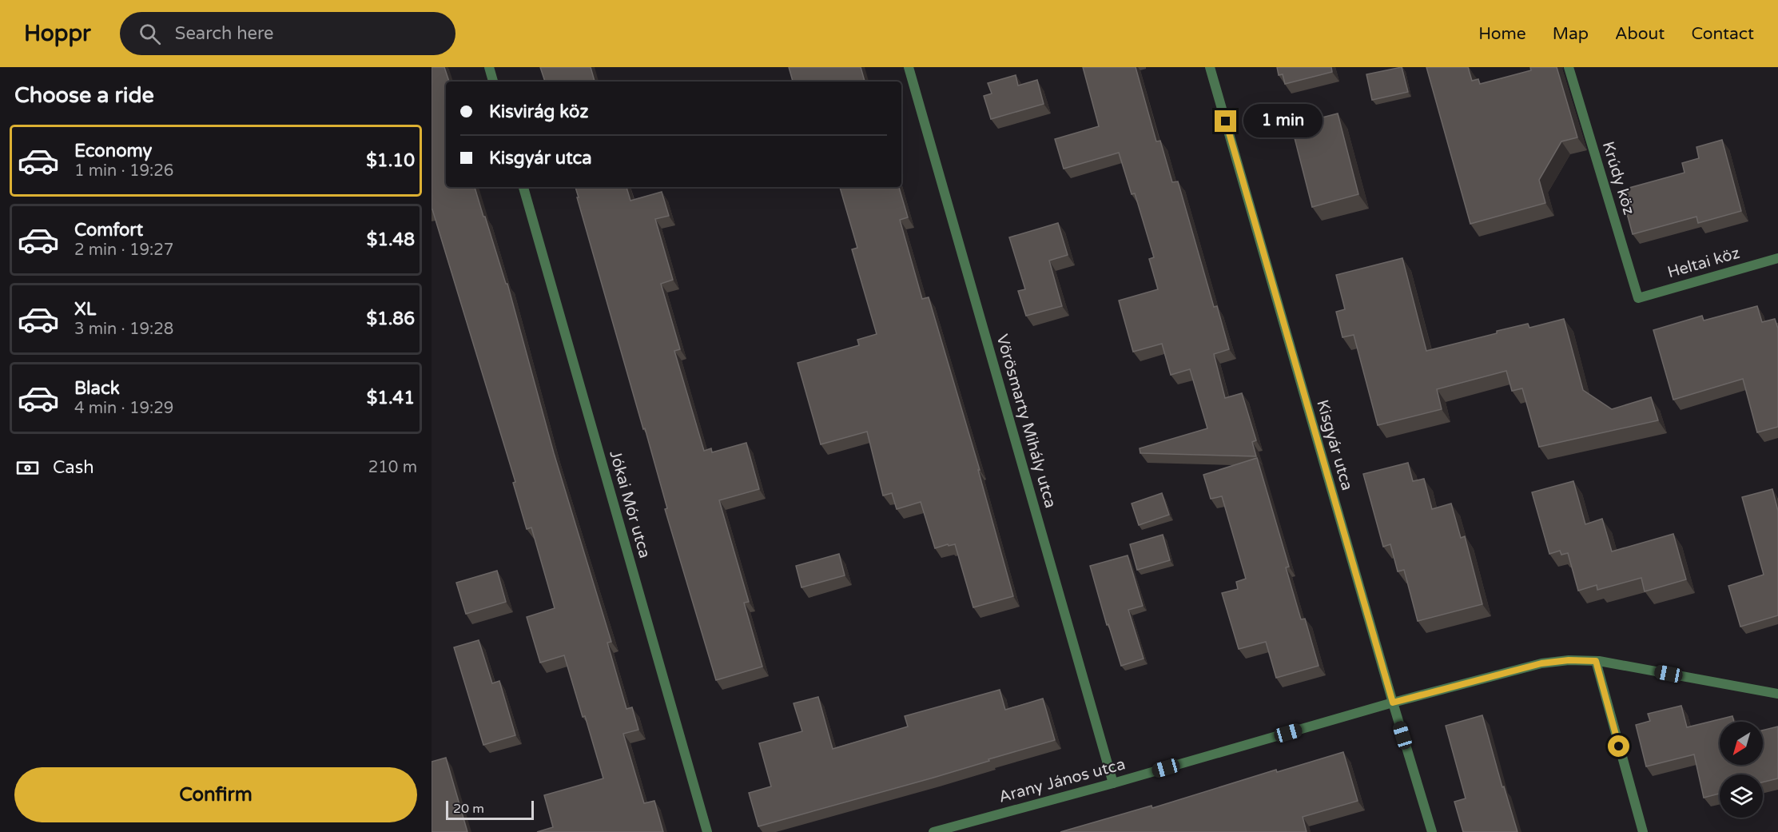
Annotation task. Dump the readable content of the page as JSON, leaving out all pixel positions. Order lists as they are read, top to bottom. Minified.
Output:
{"streets":{"street":["Krúdy köz","Heltai köz","Vörösmarty Mihály utca","Kisgyár utca","Jókai Mór utca","Arany János utca"]},"crossings":[["Krúdy köz","Heltai köz"],["Vörösmarty Mihály utca","Arany János utca"],["Kisgyár utca","Arany János utca"]],"scale_bar":"20 m","north":"bottom left","page":{"header":"Hoppr","search":"Search here","nav":["Home","Map","About","Contact"],"heading":"Choose a ride","banner":["Kisvirág köz","Kisgyár utca"],"bubble":"1 min","list":[{"name":"Economy","note":"1 min · 19:26","value":"$1.10"},{"name":"Comfort","note":"2 min · 19:27","value":"$1.48"},{"name":"XL","note":"3 min · 19:28","value":"$1.86"},{"name":"Black","note":"4 min · 19:29","value":"$1.41"}],"pay":["Cash","210 m"],"buttons":"Confirm","scale":"20 m"}}
